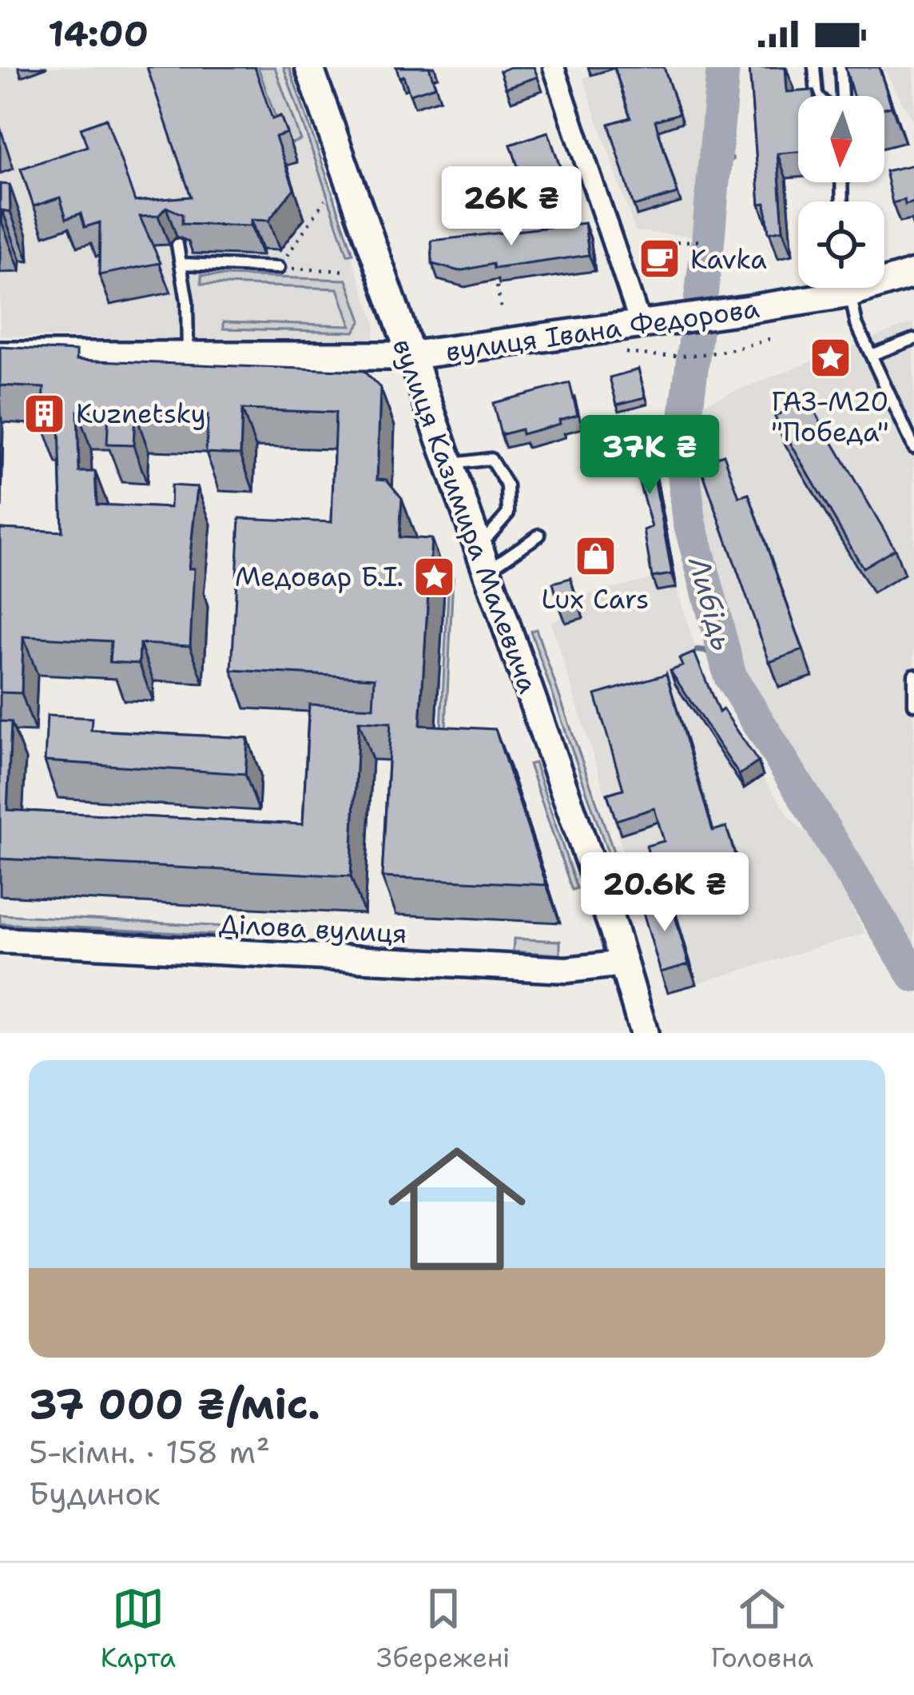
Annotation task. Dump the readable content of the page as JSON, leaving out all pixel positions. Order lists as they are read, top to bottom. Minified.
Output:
{"streets":{"main road":["вулиця Івана Федорова","вулиця Казимира Малевича"],"street":["Ділова вулиця"]},"crossings":[["вулиця Івана Федорова","вулиця Казимира Малевича"],["вулиця Казимира Малевича","Ділова вулиця"]],"water":["Либідь"],"places":{"cafe":["Kavka"],"place":["ГАЗ-М20 \"Победа\"","Медовар Б.І."],"building":["Kuznetsky"],"shop":["Lux Cars"]},"north":"bottom","page":{"status":"14:00","price":["26K ₴","37K ₴","20.6K ₴"],"list":[{"name":"37 000 ₴/міс.","note":"5-кімн. · 158 m² · Будинок"}],"tabs":["Карта","Збережені","Головна"]}}
